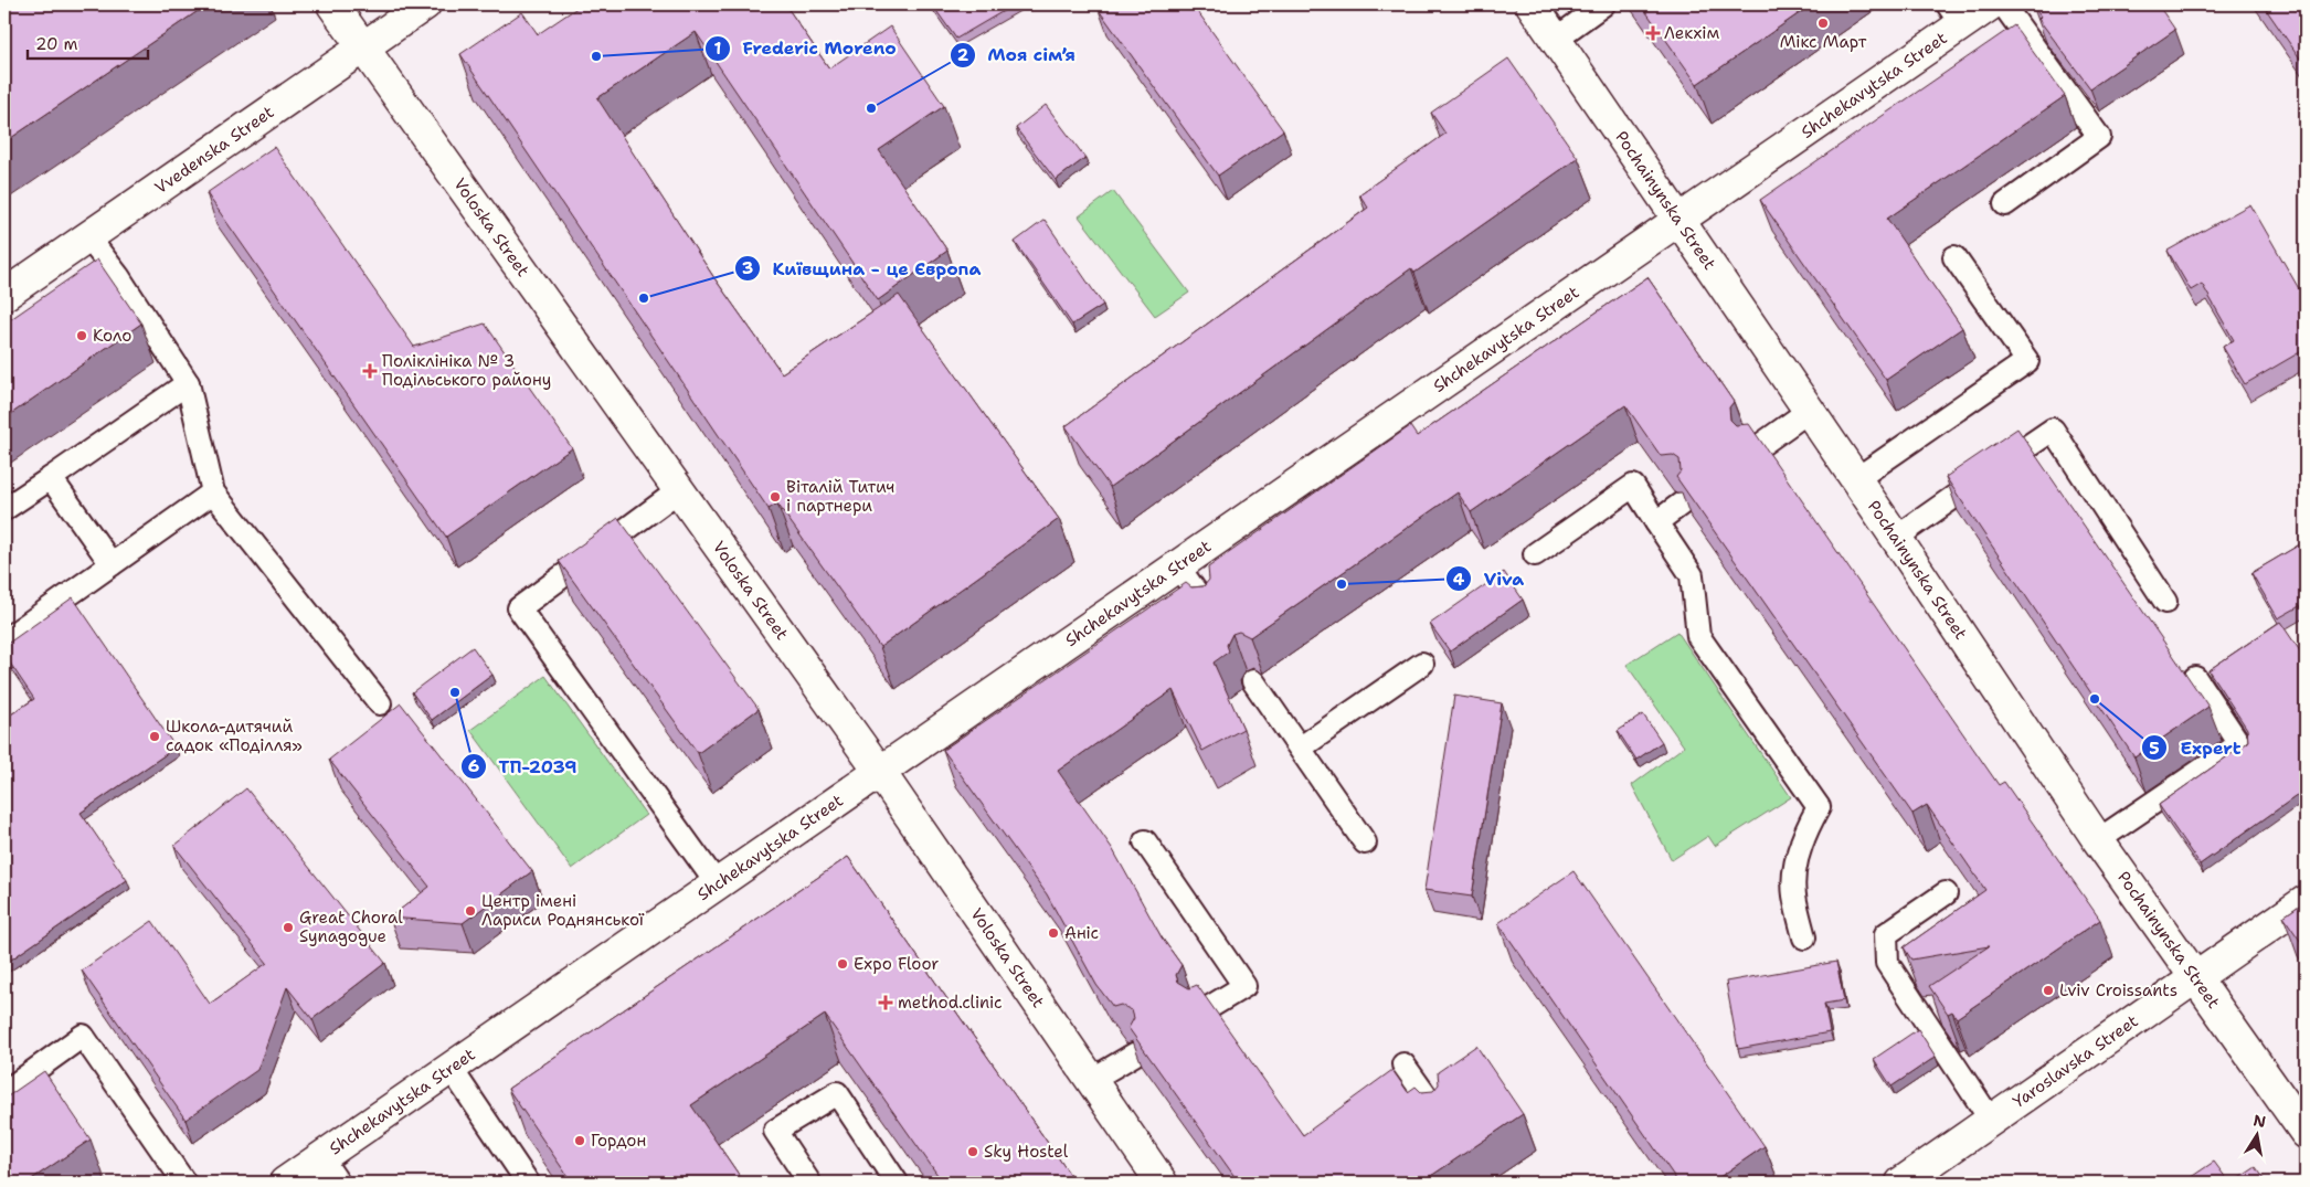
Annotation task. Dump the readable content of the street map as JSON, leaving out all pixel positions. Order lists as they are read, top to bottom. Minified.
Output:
{"streets":{"street":["Shchekavytska Street","Vvedenska Street","Pochainynska Street","Voloska Street","Yaroslavska Street"]},"crossings":[["Shchekavytska Street","Pochainynska Street"],["Shchekavytska Street","Voloska Street"],["Vvedenska Street","Voloska Street"],["Pochainynska Street","Yaroslavska Street"]],"places":{"other":["Мікс Март","Frederic Moreno","Моя сім’я","Київщина - це Європа","Коло","Віталій Титич і партнери","Viva","ТП-2039","Expert","Школа-дитячий садок «Поділля»","Центр імені Лариси Роднянської","Great Choral Synagogue","Аніс","Expo Floor","Lviv Croissants","Гордон","Sky Hostel"],"health":["Лекхім","Поліклініка № 3 Подільського району","method.clinic"]},"scale_bar":"20 m","north":"top"}
